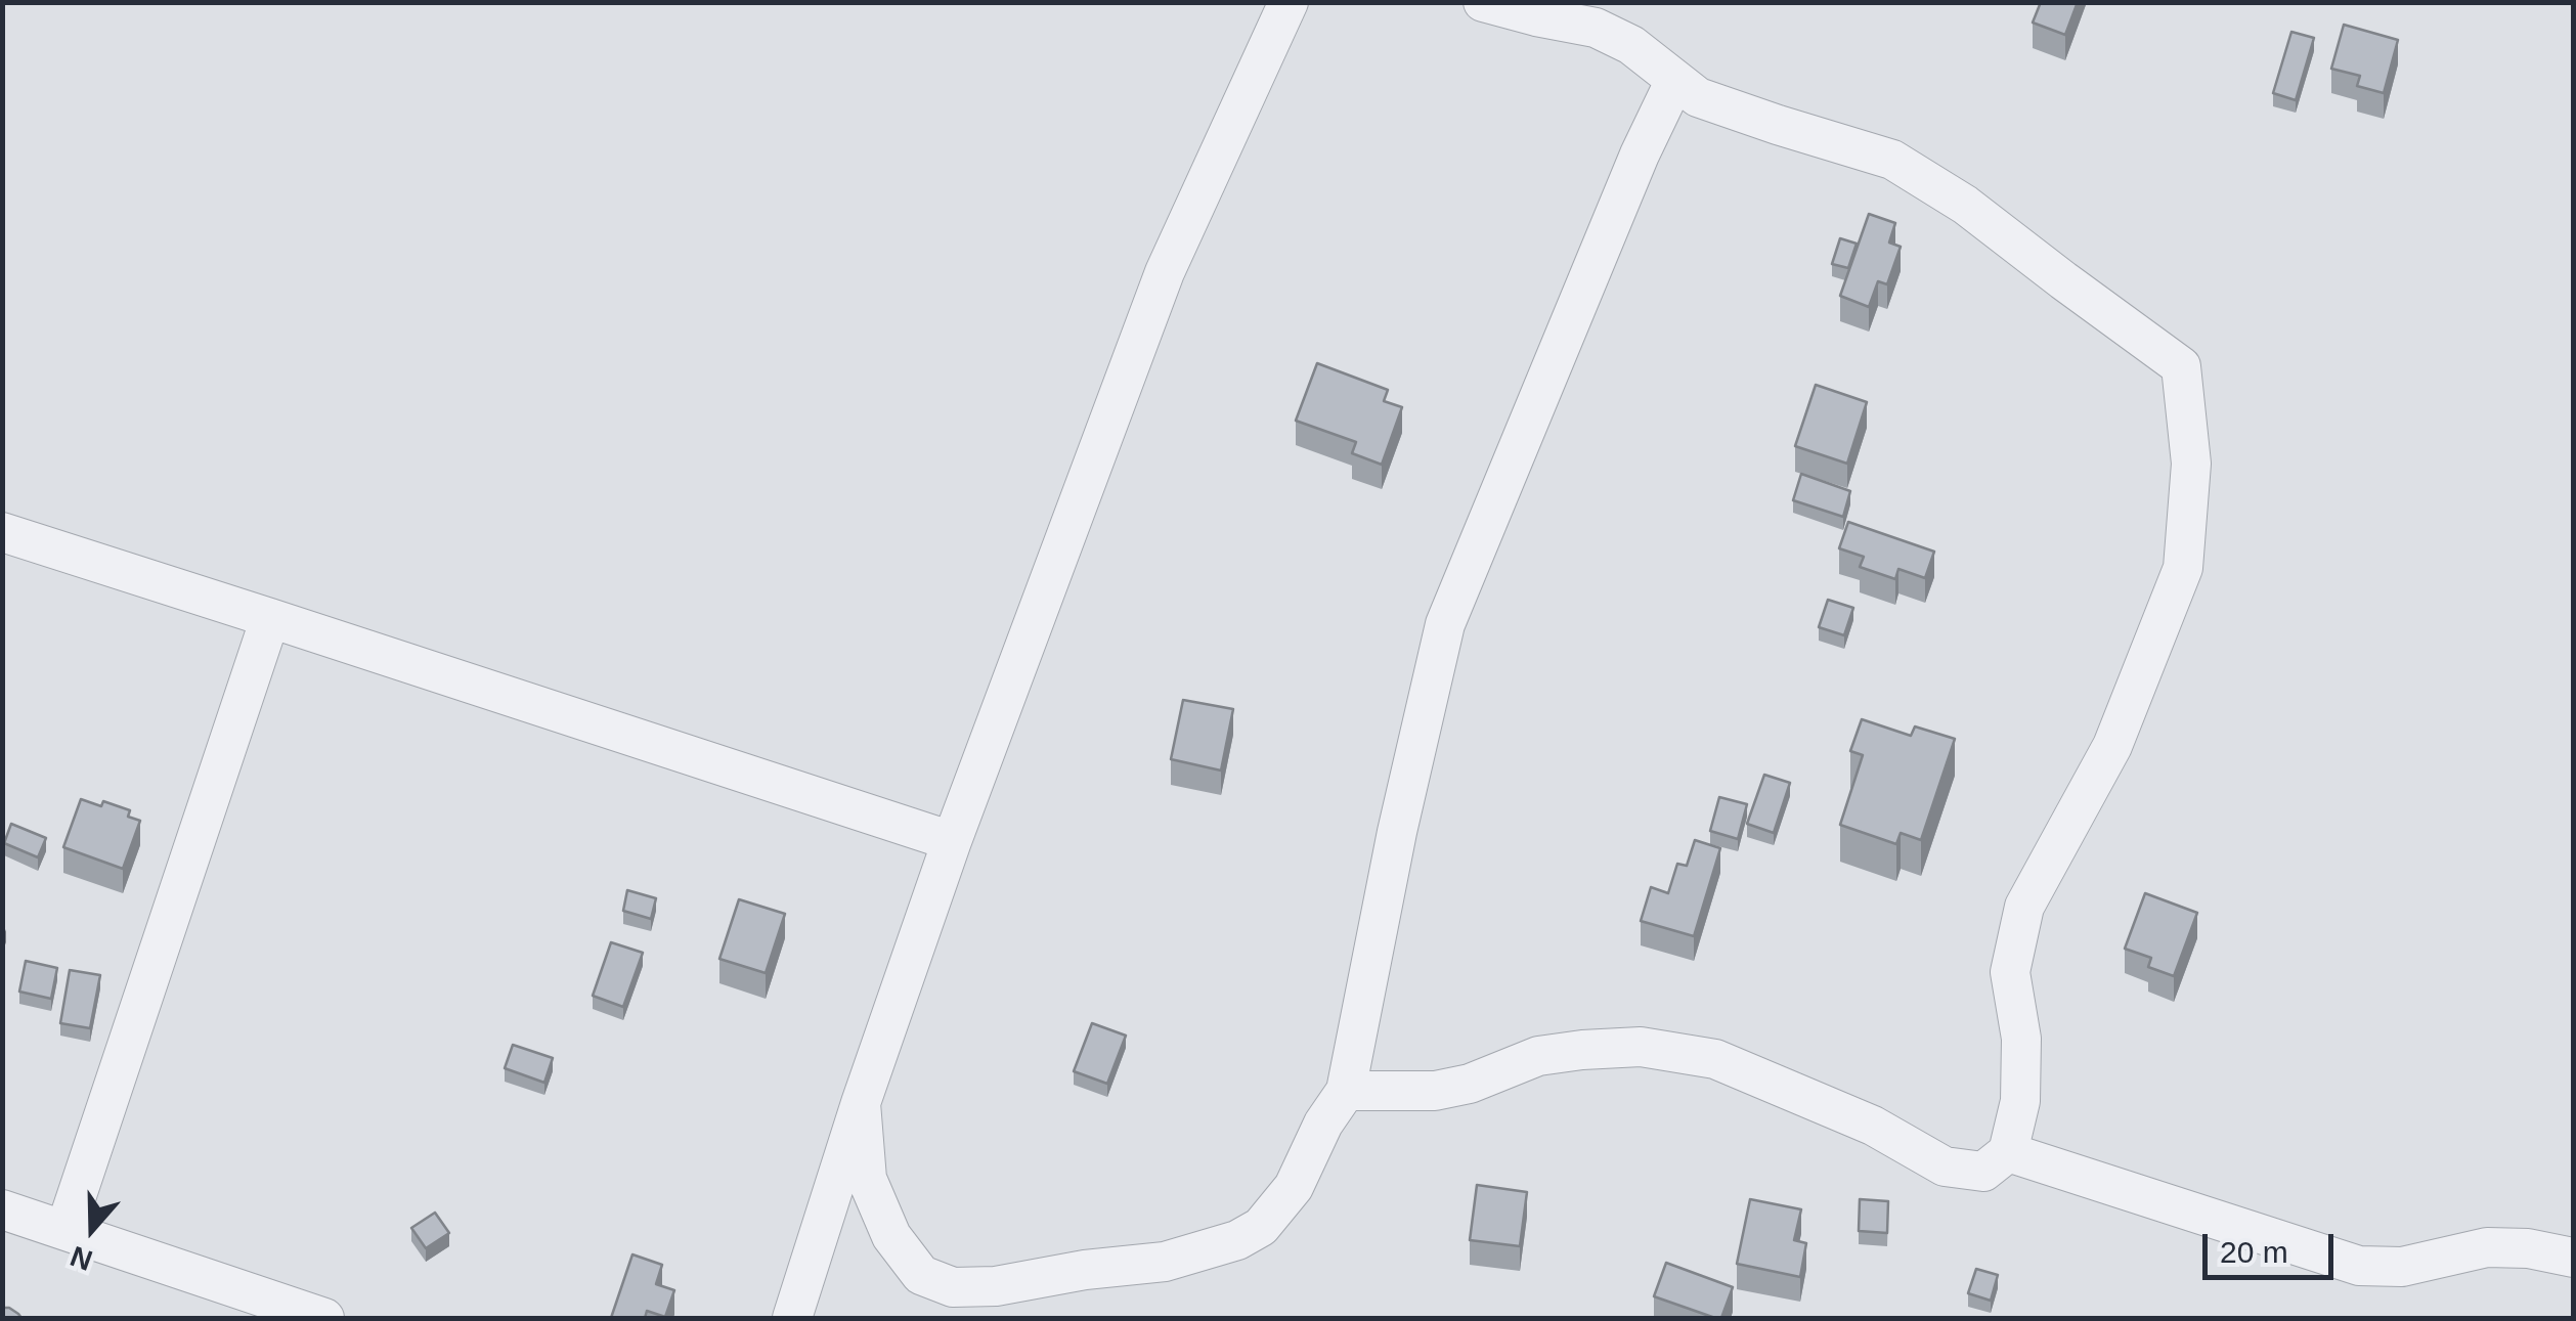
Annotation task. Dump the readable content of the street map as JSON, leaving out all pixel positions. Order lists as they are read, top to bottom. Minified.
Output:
{"scale_bar":"20 m","north":"bottom"}
